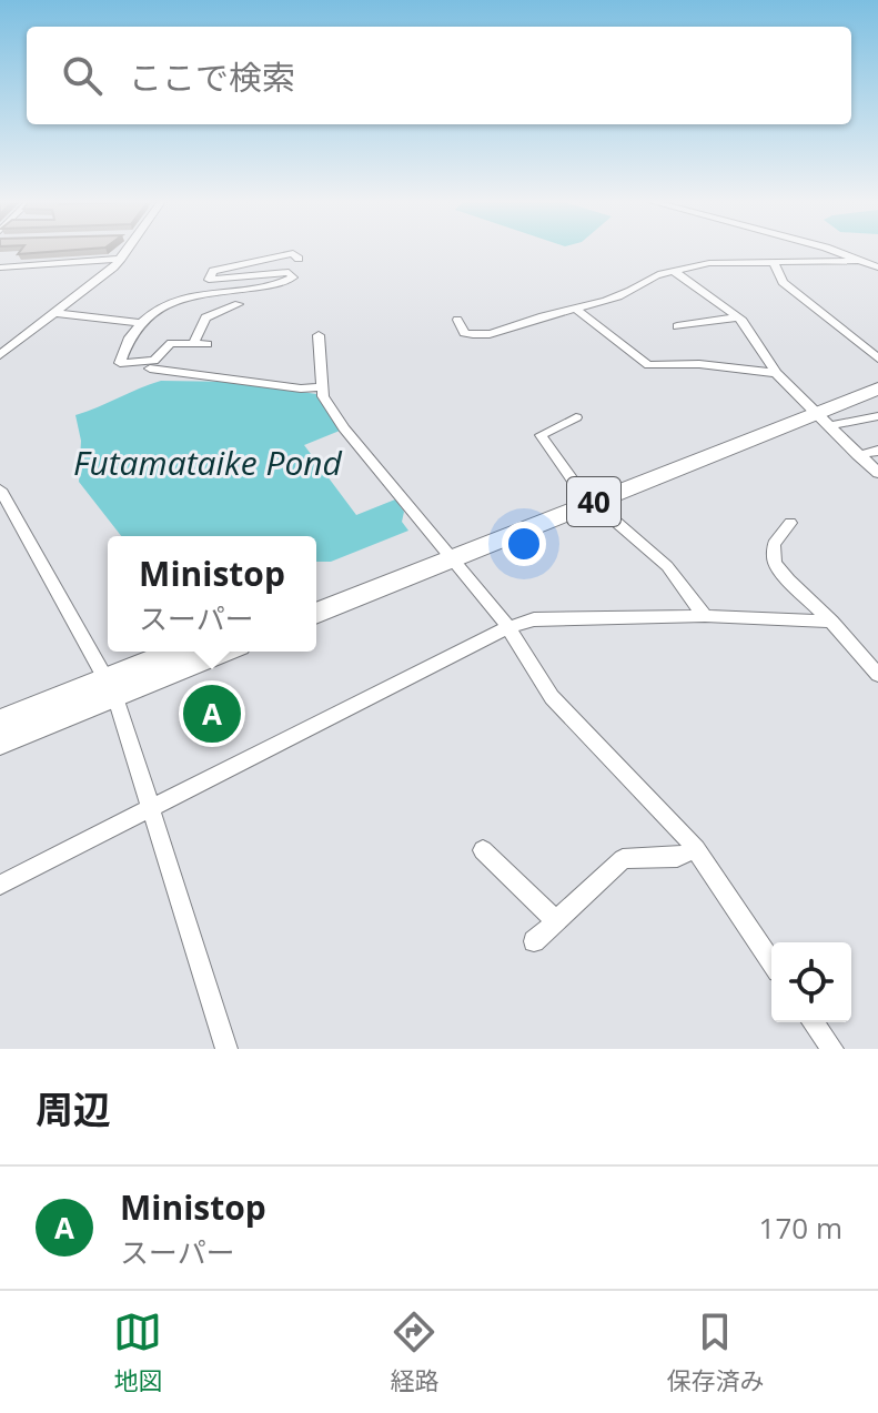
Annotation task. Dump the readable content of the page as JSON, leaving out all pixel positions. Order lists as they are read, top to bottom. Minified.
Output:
{"streets":{"main road":["40"]},"water":["Futamataike Pond"],"page":{"search":"ここで検索","popup":["Ministop","スーパー"],"pins":"A","heading":"周辺","list":[{"mark":"A","name":"Ministop","note":"スーパー","value":"170 m"}],"nav":["地図","経路","保存済み"]}}
